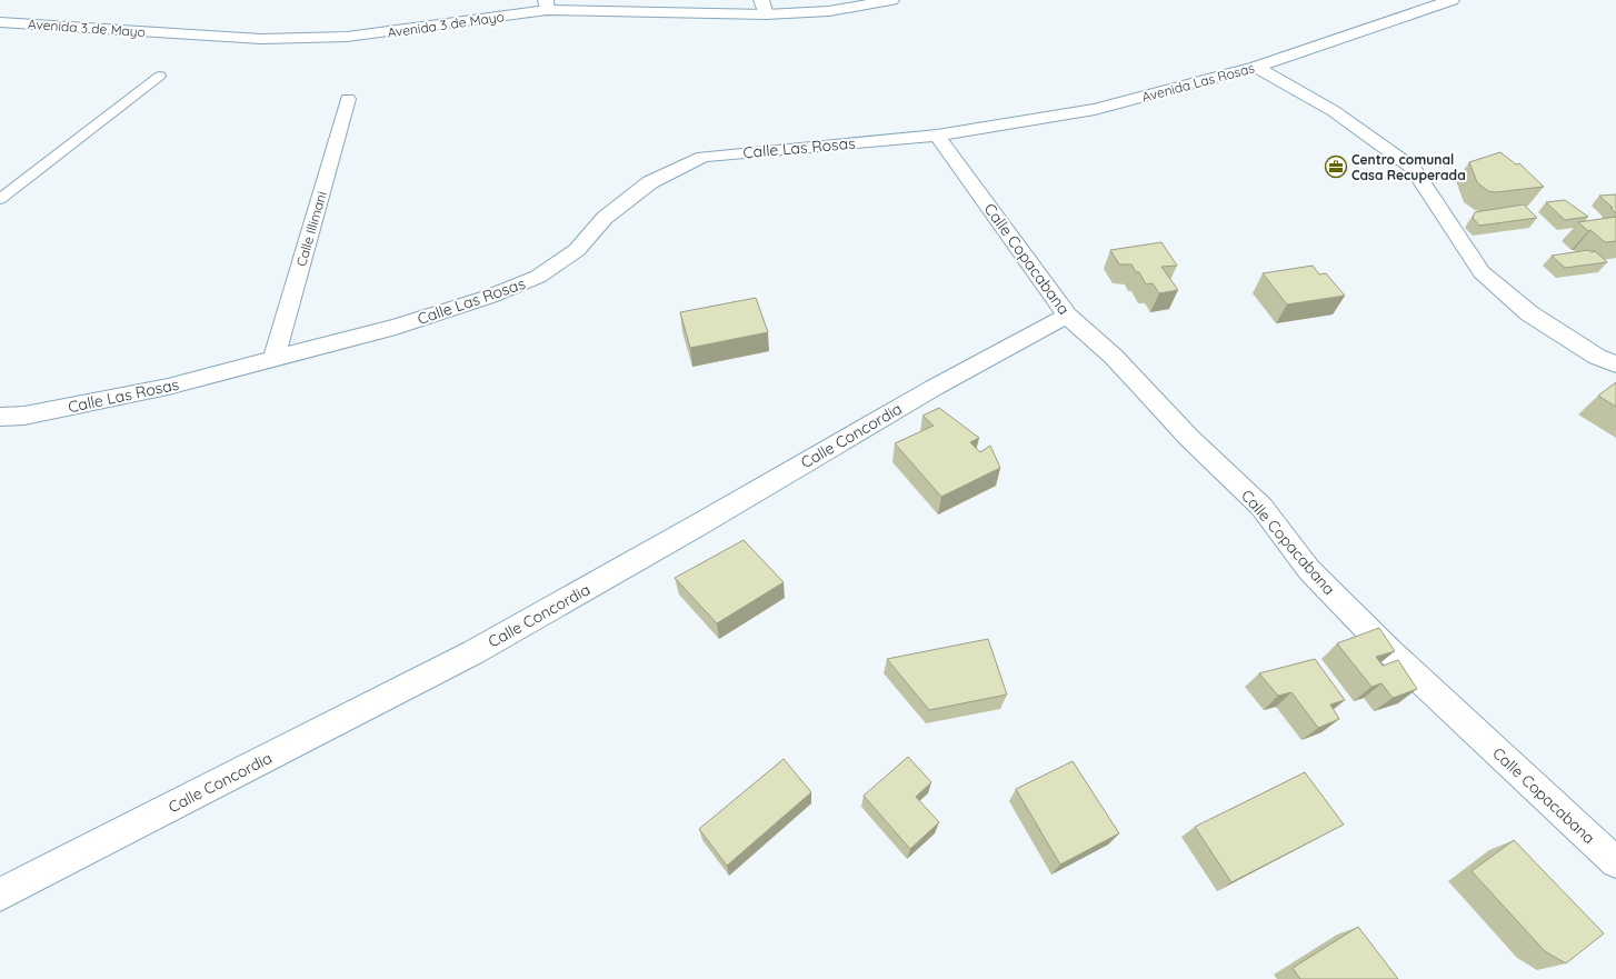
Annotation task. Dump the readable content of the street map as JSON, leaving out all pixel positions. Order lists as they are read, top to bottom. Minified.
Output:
{"streets":{"street":["Avenida 3 de Mayo","Avenida Las Rosas","Calle Las Rosas","Calle Illimani","Calle Copacabana","Calle Concordia"]},"crossings":[["Avenida Las Rosas","Calle Las Rosas"],["Avenida Las Rosas","Calle Copacabana"],["Calle Las Rosas","Calle Illimani"],["Calle Las Rosas","Calle Copacabana"],["Calle Copacabana","Calle Concordia"]],"places":{"office":["Centro comunal Casa Recuperada"]}}
